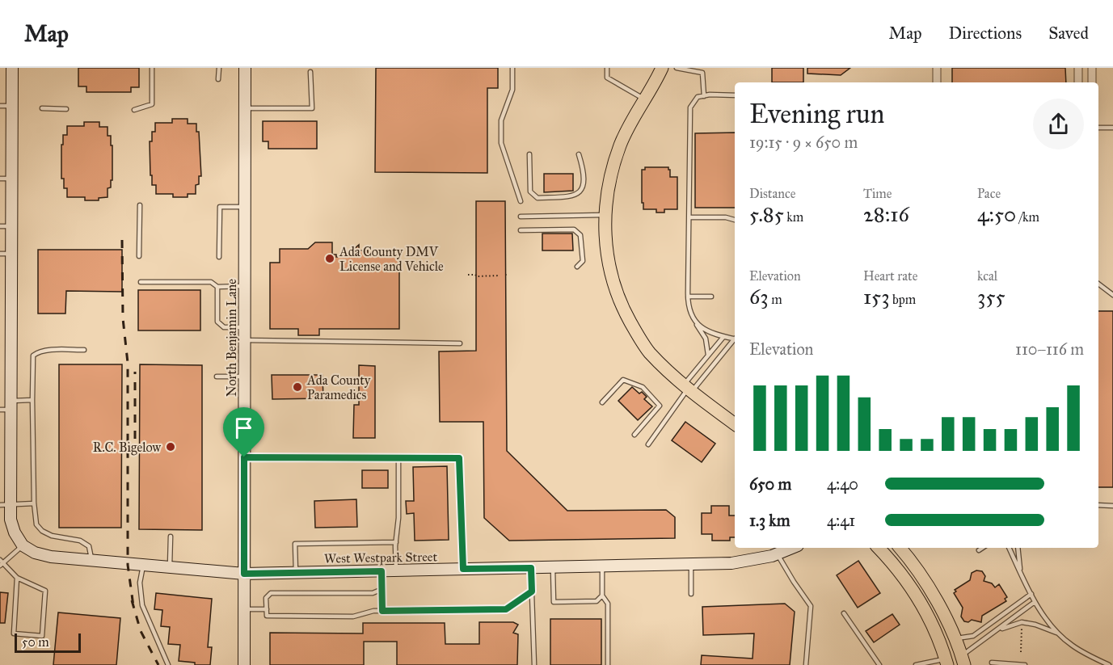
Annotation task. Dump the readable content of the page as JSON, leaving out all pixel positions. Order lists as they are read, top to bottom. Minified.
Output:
{"streets":{"street":["North Benjamin Lane","West Westpark Street"]},"crossings":[["North Benjamin Lane","West Westpark Street"]],"places":["Ada County DMV License and Vehicle","Ada County Paramedics","R.C. Bigelow"],"scale_bar":"50 m","page":{"header":"Map","nav":["Map","Directions","Saved"],"heading":["Evening run","19:15 · 9 × 650 m"],"stats":[["Distance","5.85 km"],["Time","28:16"],["Pace","4:50 /km"],["Elevation","63 m"],["Heart rate","153 bpm"],["kcal","355"]],"chart":["Elevation","110–116 m"],"list":[{"name":"650 m","note":"4:40"},{"name":"1.3 km","note":"4:41"}],"scale":"50 m"}}
